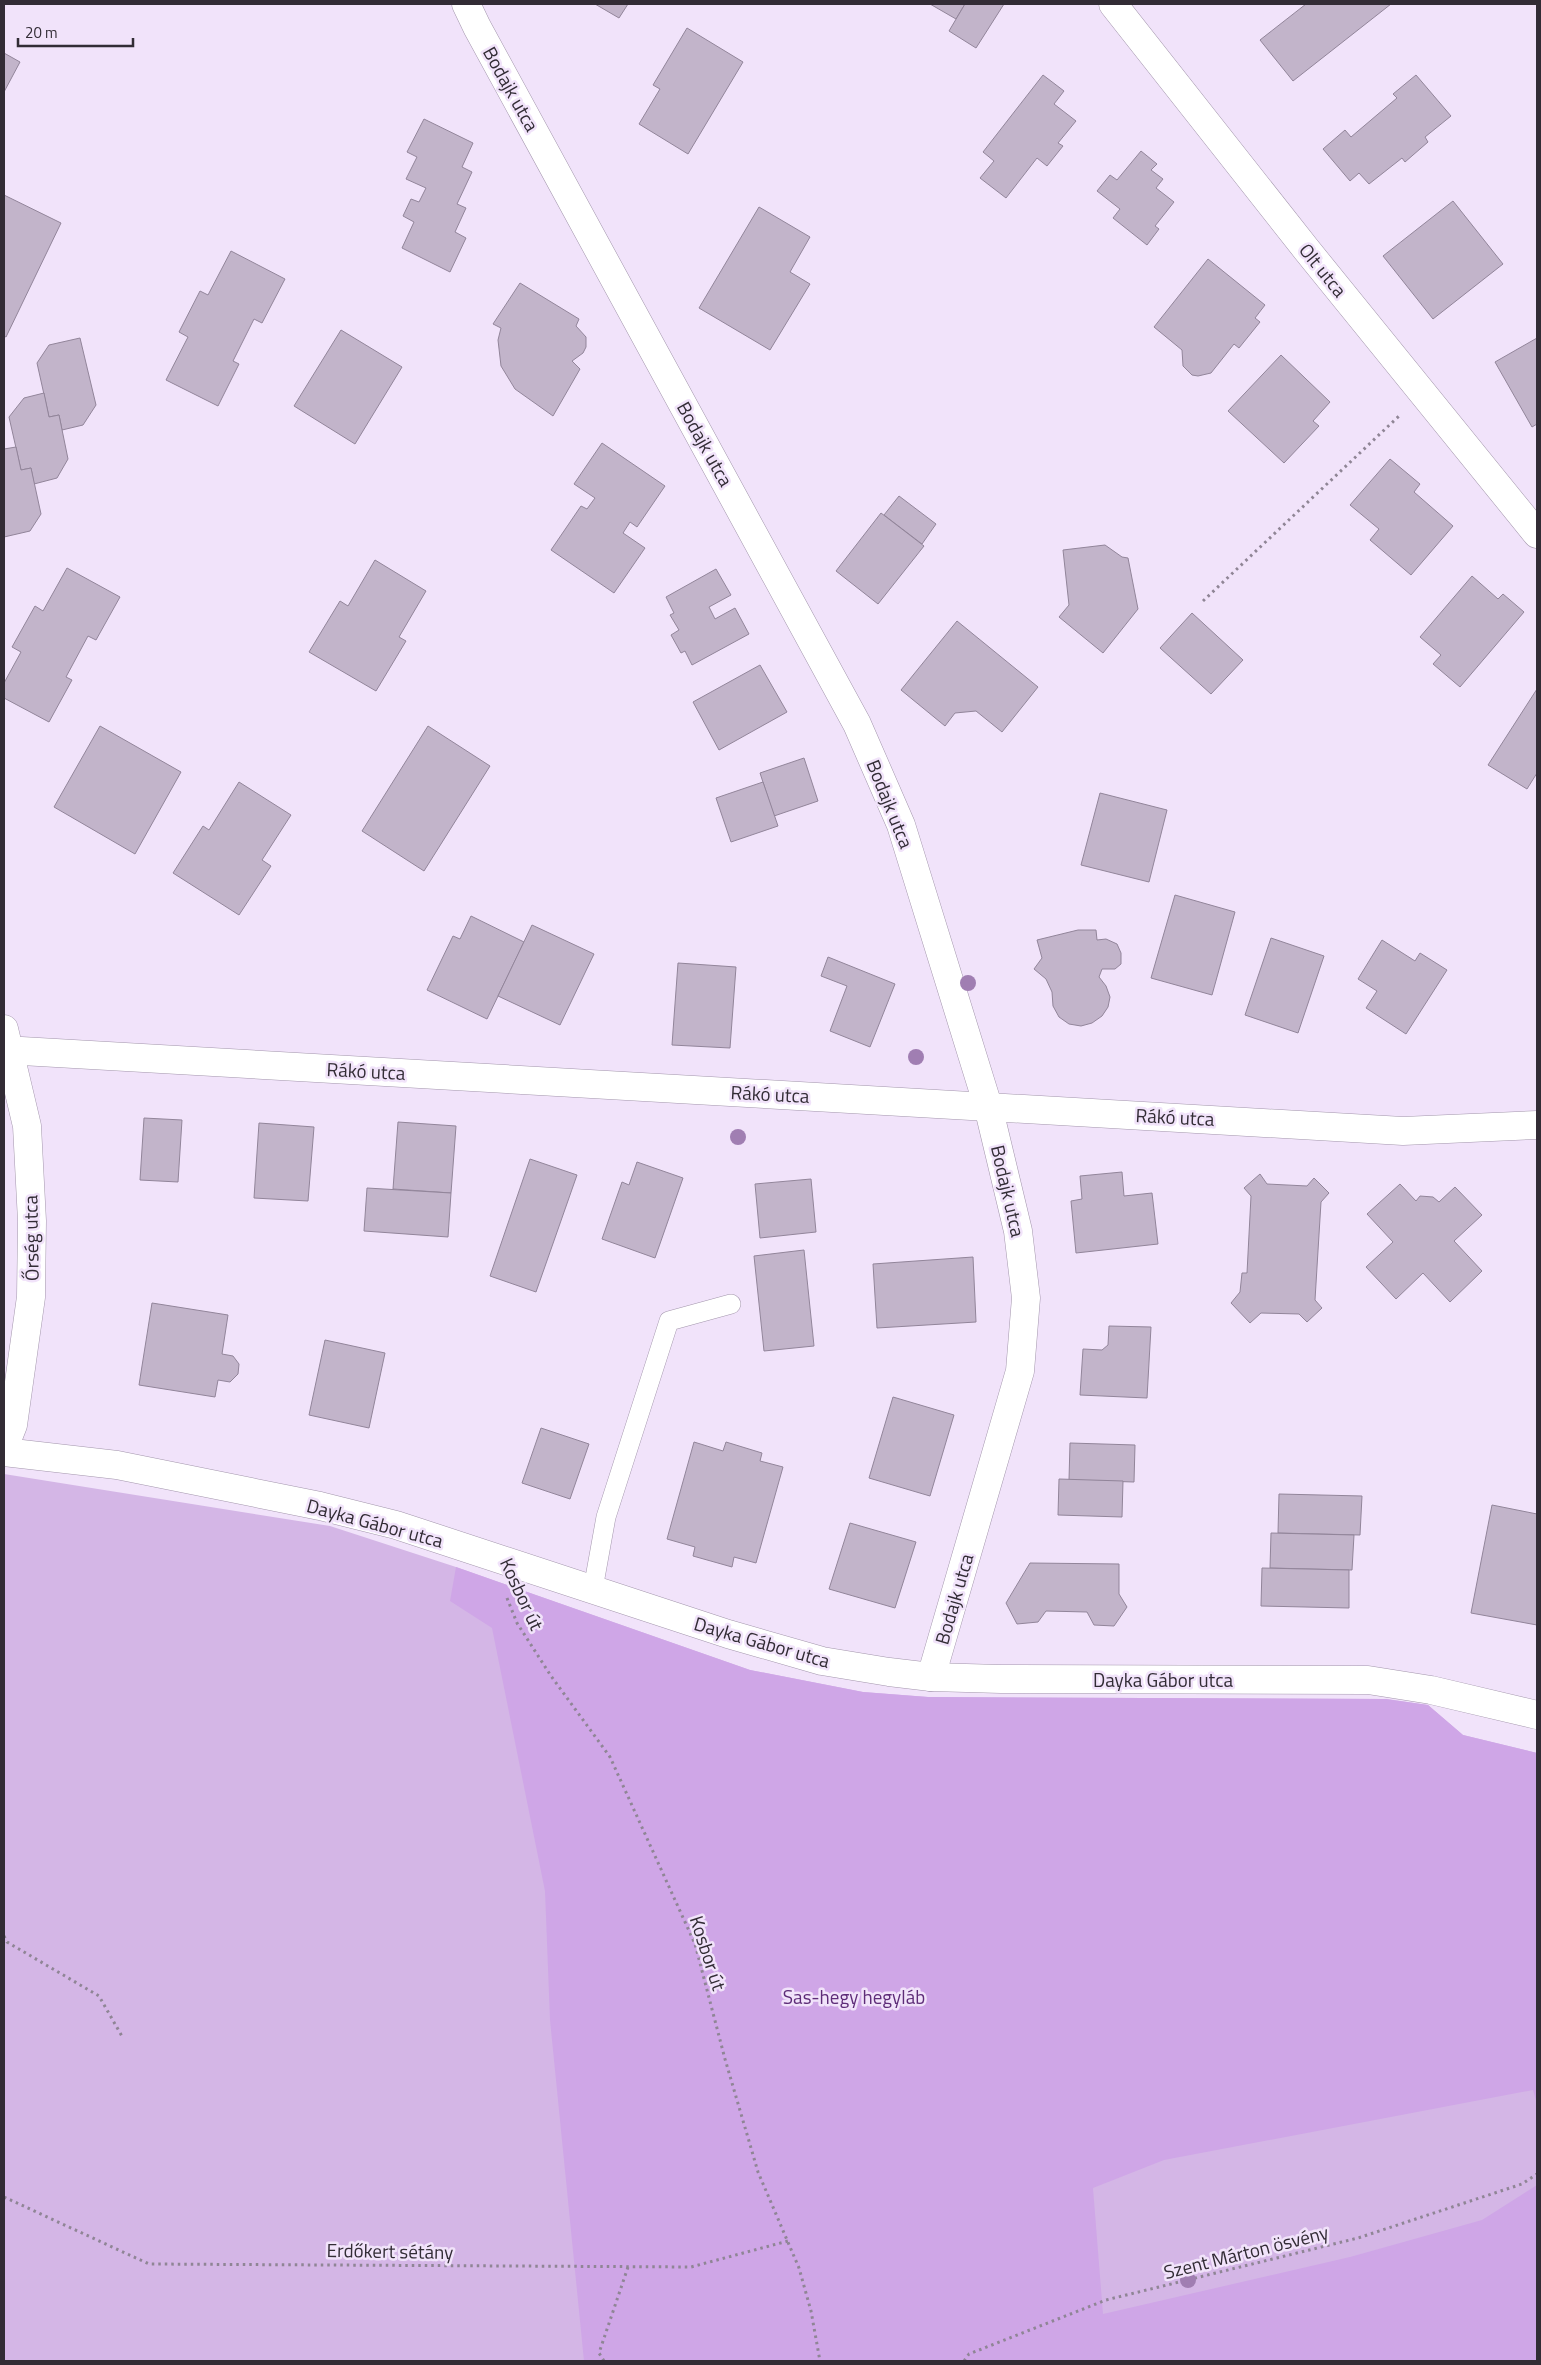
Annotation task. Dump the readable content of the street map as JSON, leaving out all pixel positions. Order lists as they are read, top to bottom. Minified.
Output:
{"streets":{"street":["Bodajk utca","Olt utca","Rákó utca","Őrség utca","Dayka Gábor utca"],"path":["Kosbor út","Erdőkert sétány","Szent Márton ösvény"]},"crossings":[["Bodajk utca","Rákó utca"],["Bodajk utca","Dayka Gábor utca"],["Rákó utca","Őrség utca"],["Őrség utca","Dayka Gábor utca"],["Dayka Gábor utca","Kosbor út"],["Kosbor út","Erdőkert sétány"]],"parks":["Sas-hegy hegyláb"],"scale_bar":"20 m"}
